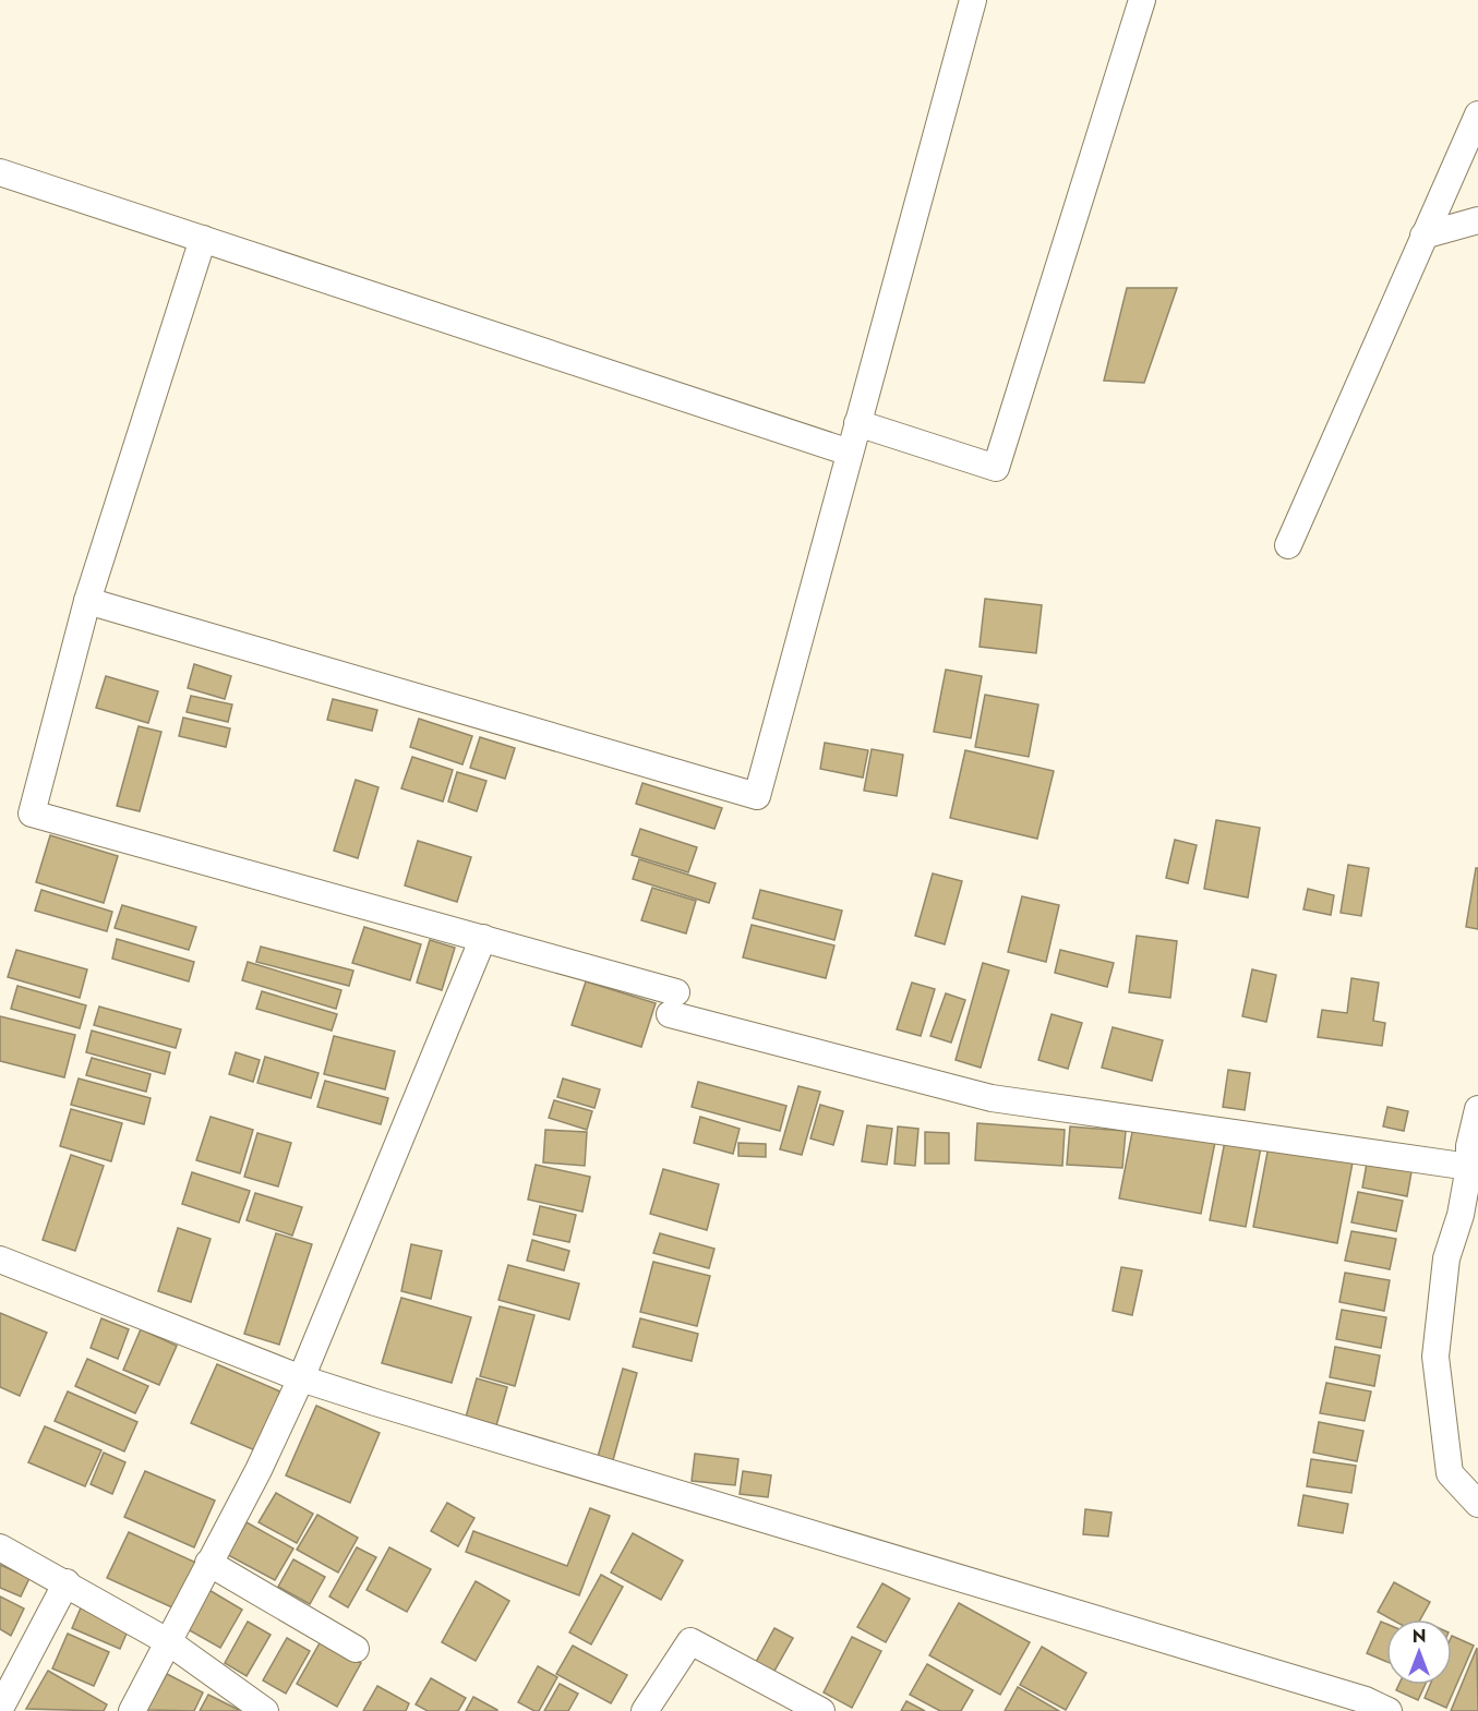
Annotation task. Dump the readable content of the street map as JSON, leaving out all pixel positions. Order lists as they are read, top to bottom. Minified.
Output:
{"north":"top"}
